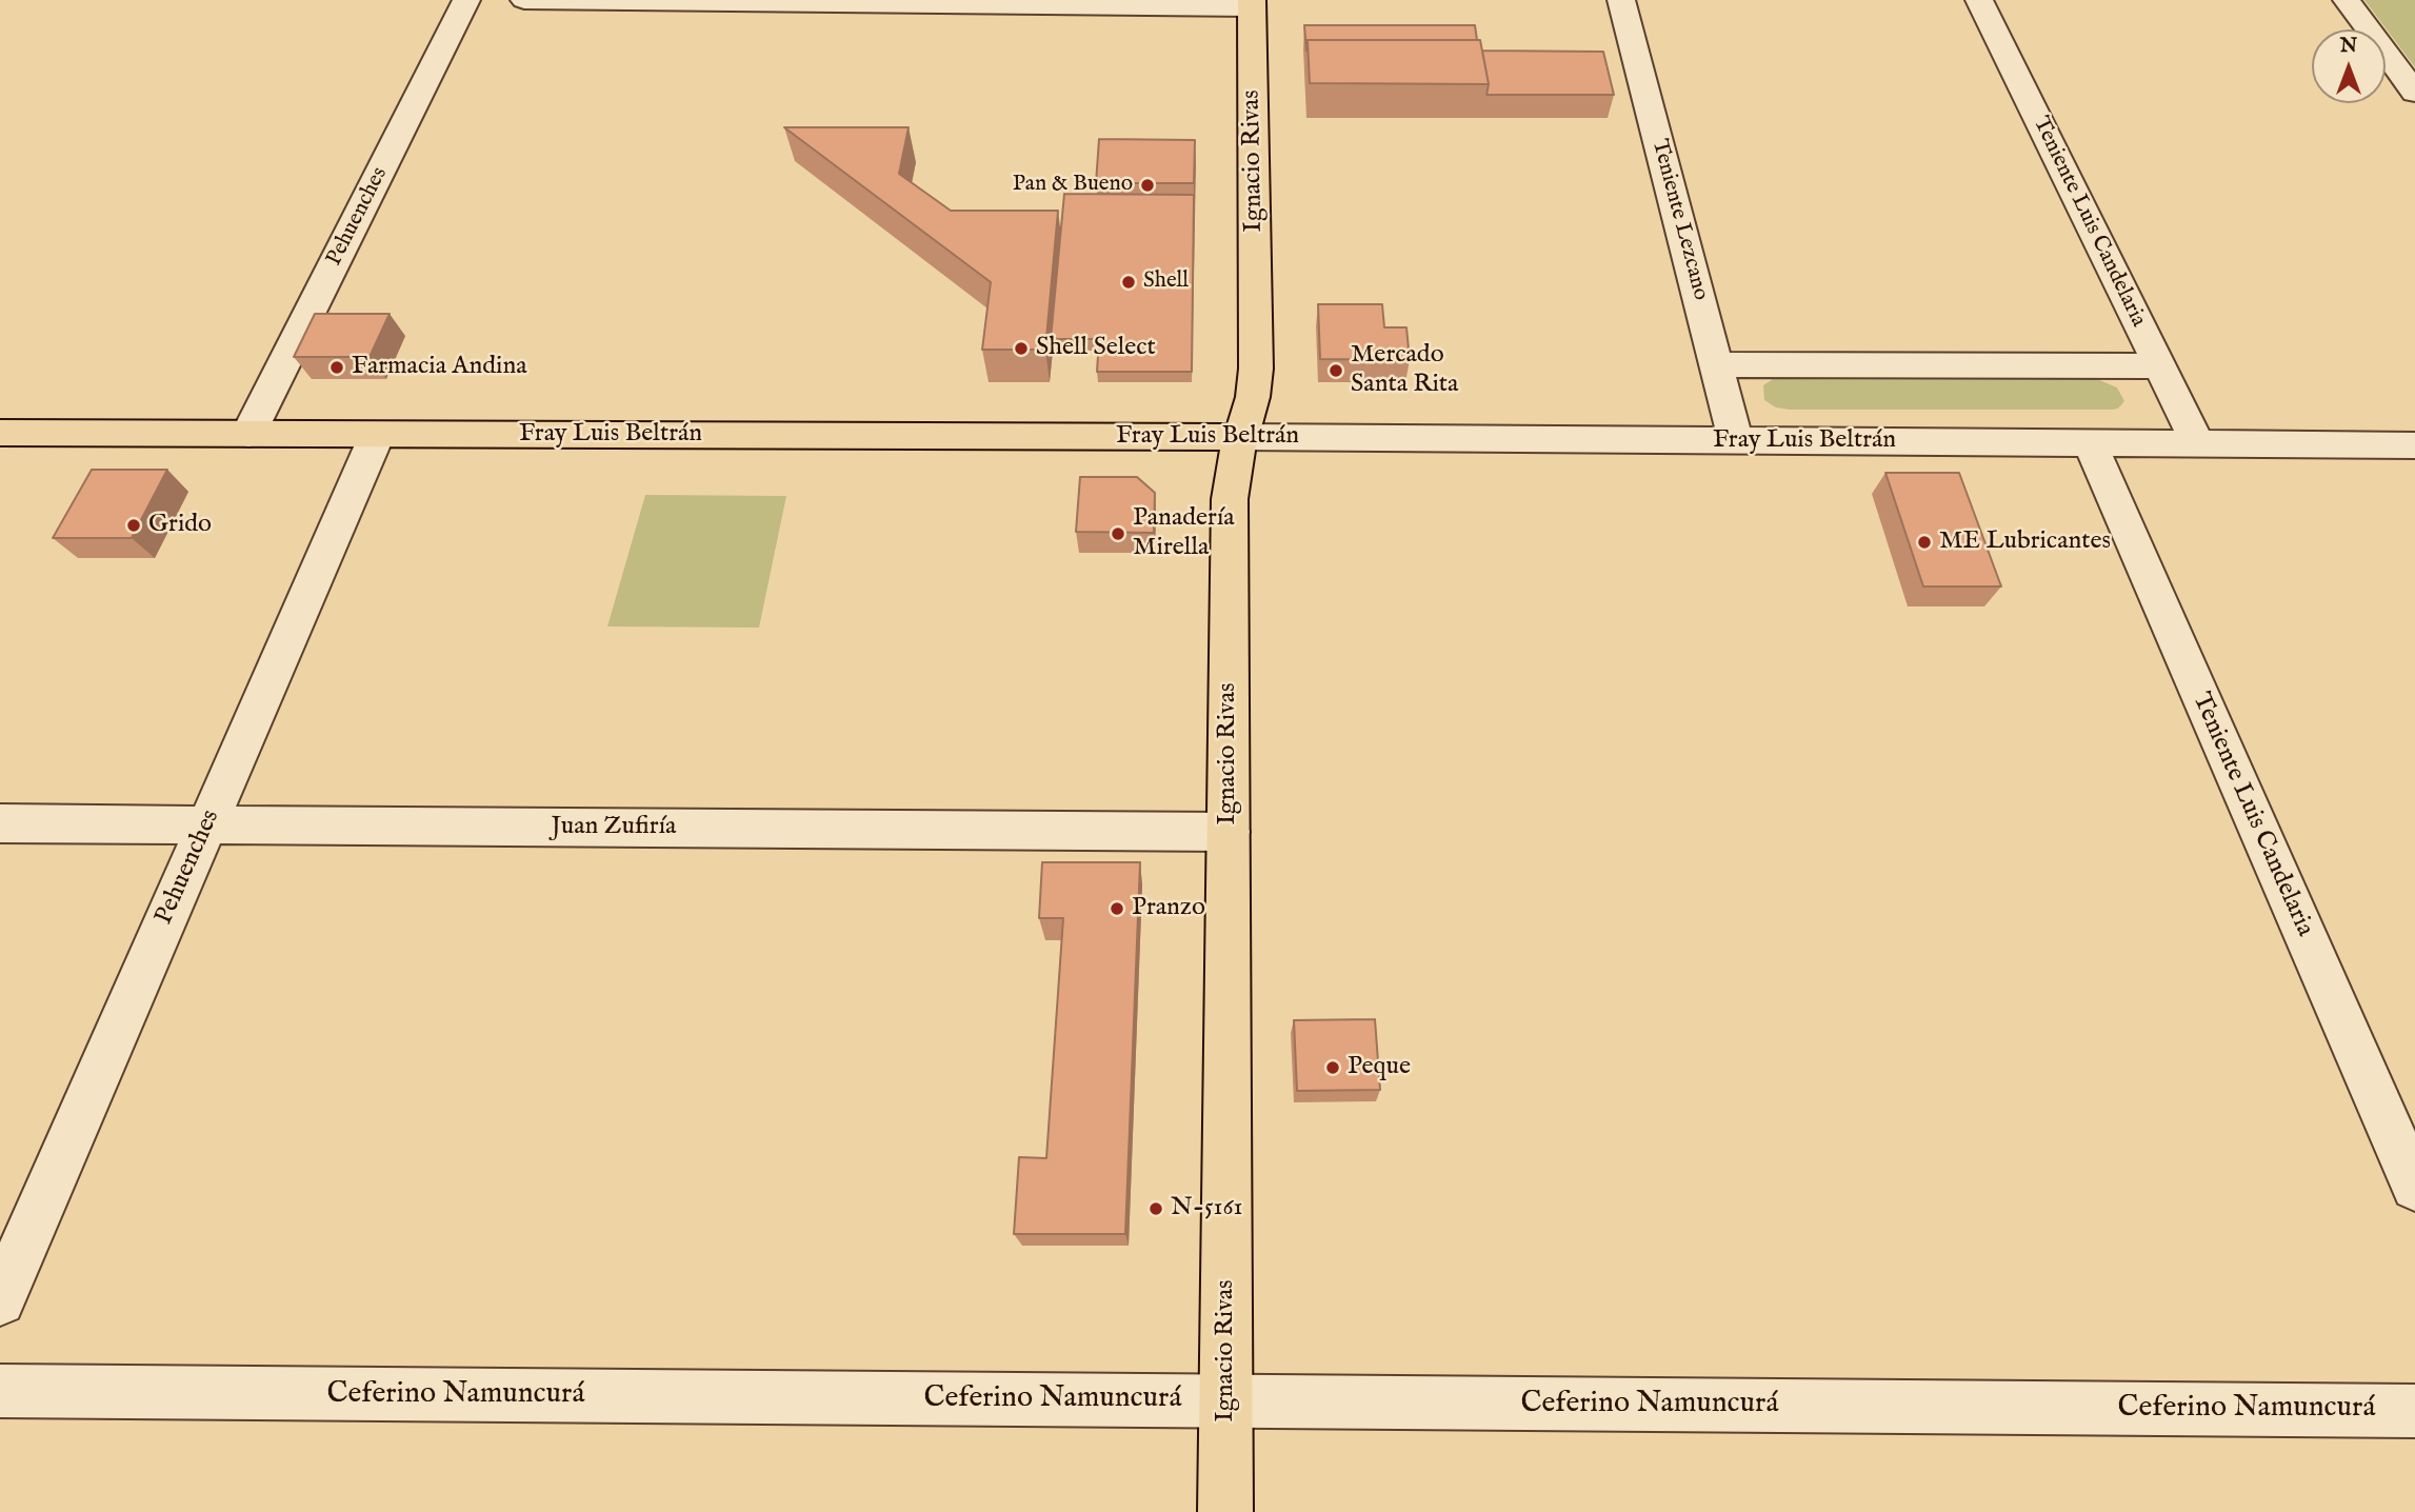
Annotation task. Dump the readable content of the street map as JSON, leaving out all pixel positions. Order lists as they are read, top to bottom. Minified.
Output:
{"streets":{"main road":["Ignacio Rivas","Fray Luis Beltrán"],"street":["Pehuenches","Teniente Lezcano","Teniente Luis Candelaria","Juan Zufiría","Ceferino Namuncurá"]},"crossings":[["Ignacio Rivas","Fray Luis Beltrán"],["Ignacio Rivas","Juan Zufiría"],["Ignacio Rivas","Ceferino Namuncurá"],["Pehuenches","Fray Luis Beltrán"],["Pehuenches","Juan Zufiría"],["Teniente Lezcano","Fray Luis Beltrán"],["Teniente Luis Candelaria","Fray Luis Beltrán"]],"places":["Pan & Bueno","Shell","Shell Select","Farmacia Andina","Mercado Santa Rita","Grido","Panadería Mirella","ME Lubricantes","Pranzo","Peque","N-5161"],"north":"top"}
